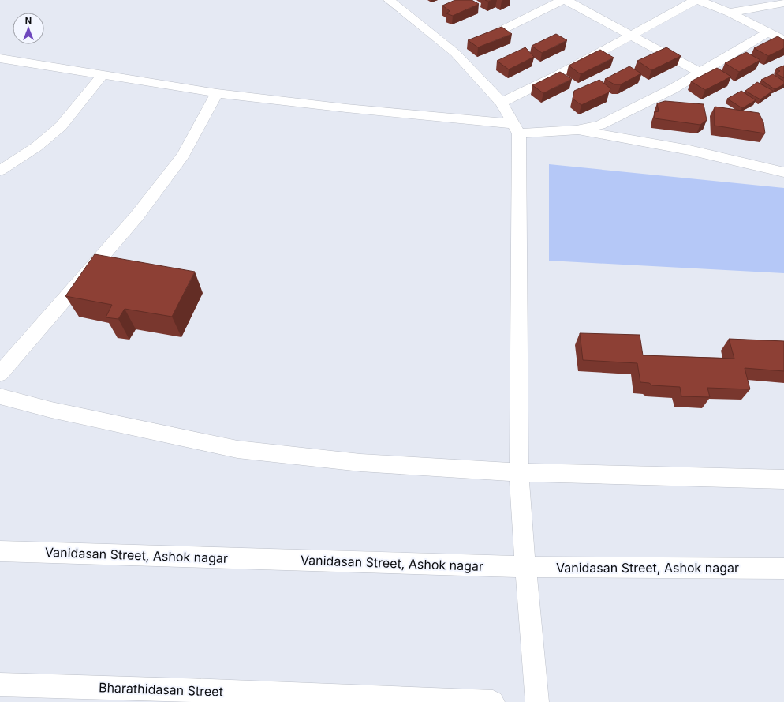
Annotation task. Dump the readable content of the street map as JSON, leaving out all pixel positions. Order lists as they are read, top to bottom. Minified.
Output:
{"streets":{"street":["Vanidasan Street, Ashok nagar","Bharathidasan Street"]},"north":"top"}
